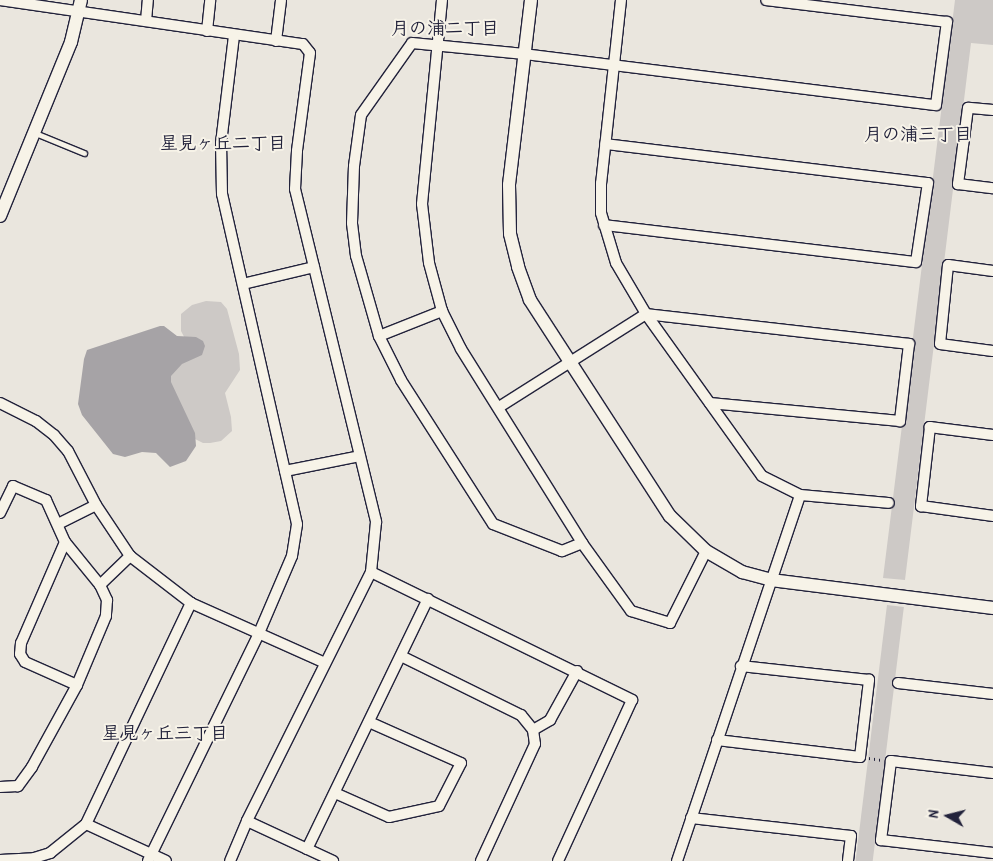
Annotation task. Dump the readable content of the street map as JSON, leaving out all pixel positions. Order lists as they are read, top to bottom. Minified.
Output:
{"districts":["月の浦二丁目","月の浦三丁目","星見ヶ丘二丁目","星見ヶ丘三丁目"],"north":"left"}
